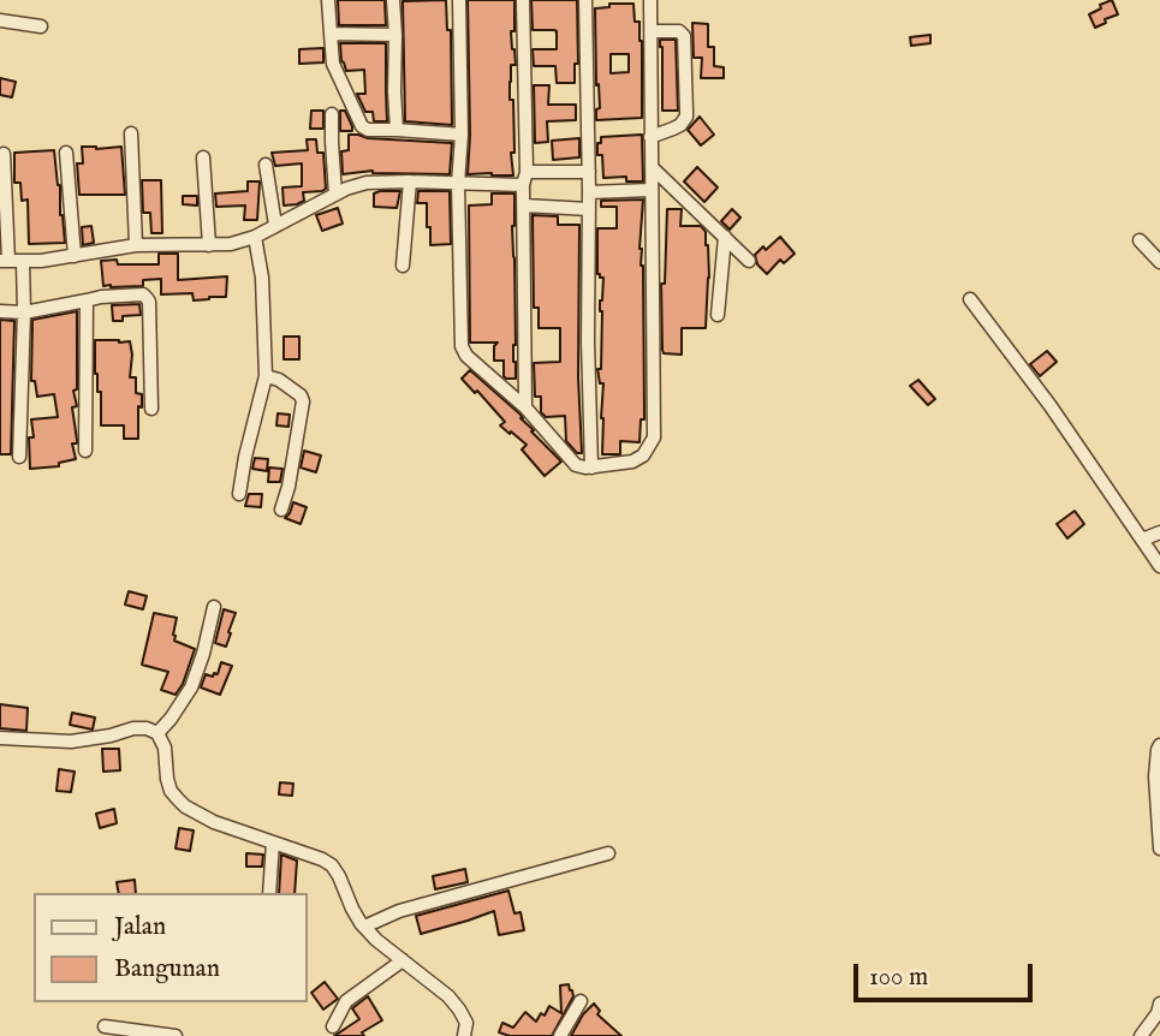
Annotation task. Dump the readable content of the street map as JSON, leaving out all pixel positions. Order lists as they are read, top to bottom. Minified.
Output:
{"legend":["Jalan","Bangunan"],"scale_bar":"100 m"}
